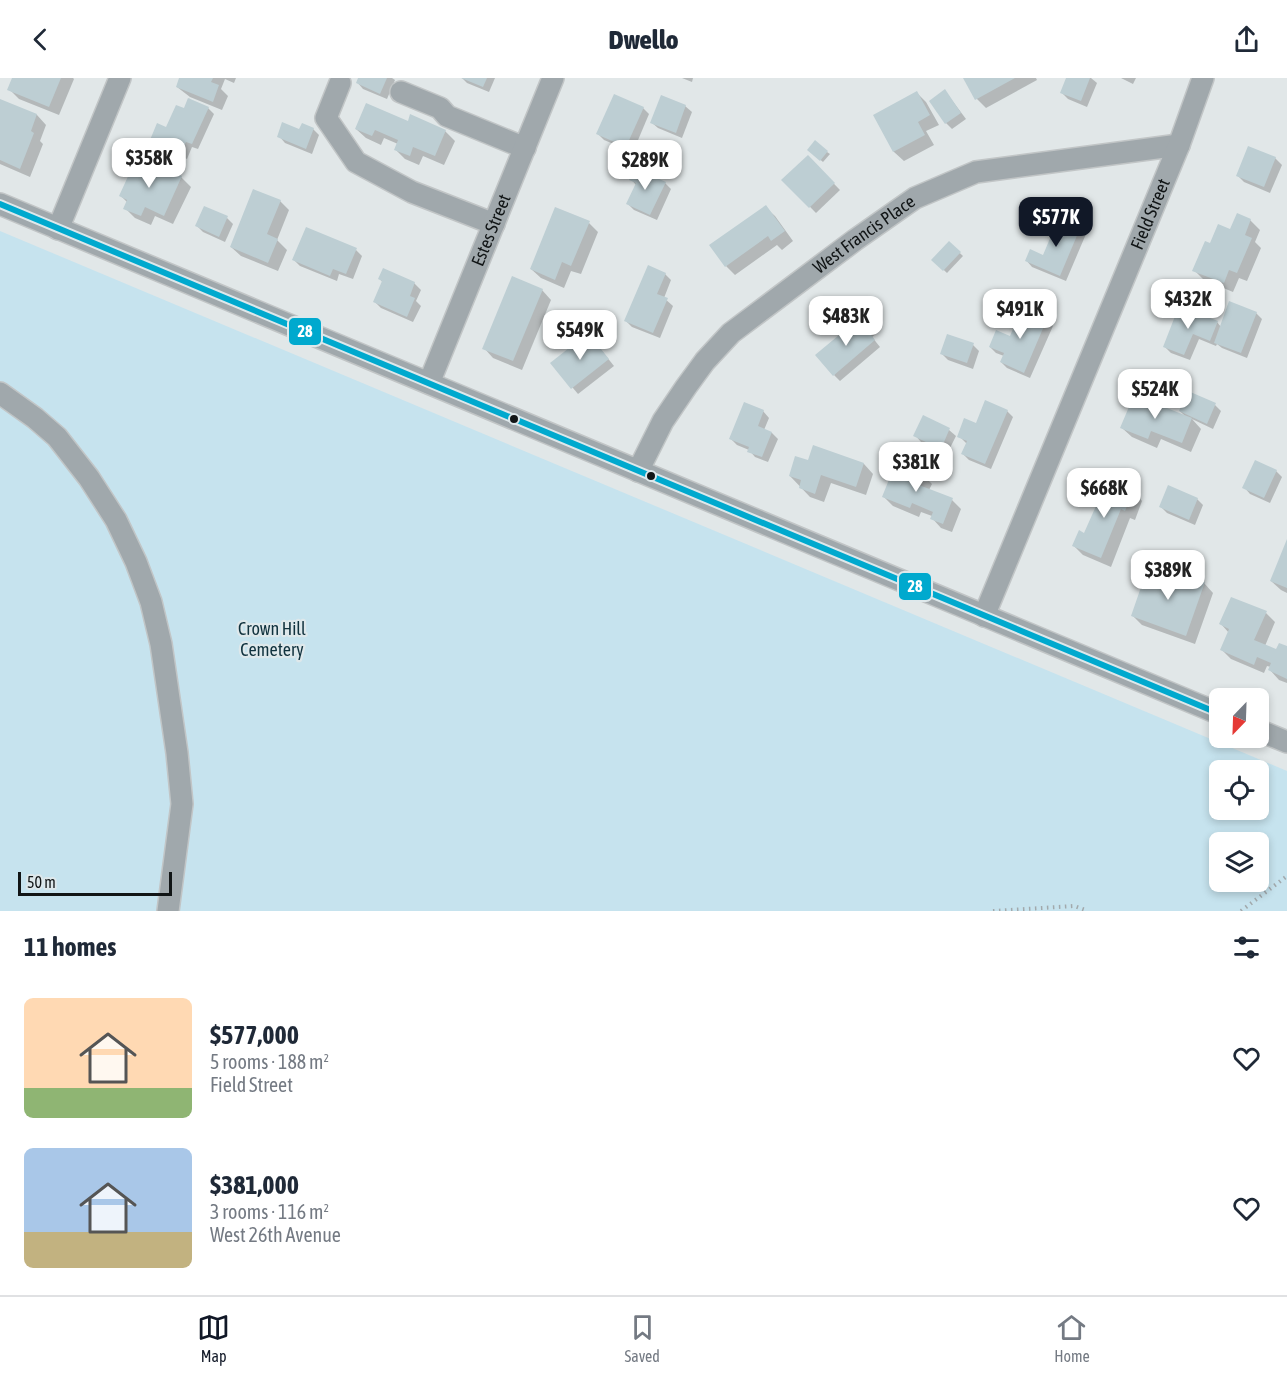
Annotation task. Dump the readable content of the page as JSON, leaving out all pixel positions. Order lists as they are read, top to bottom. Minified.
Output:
{"streets":{"street":["Field Street","Estes Street","West Francis Place"]},"crossings":[["Field Street","West Francis Place"]],"parks":["Crown Hill Cemetery"],"lines":["transit line 28"],"scale_bar":"50 m","north":"bottom left","page":{"header":"Dwello","price":["$358K","$289K","$577K","$432K","$491K","$483K","$549K","$524K","$381K","$668K","$389K"],"scale":"50 m","heading":"11 homes","list":[{"name":"$577,000","note":"5 rooms · 188 m² · Field Street"},{"name":"$381,000","note":"3 rooms · 116 m² · West 26th Avenue"}],"tabs":["Map","Saved","Home"]}}
